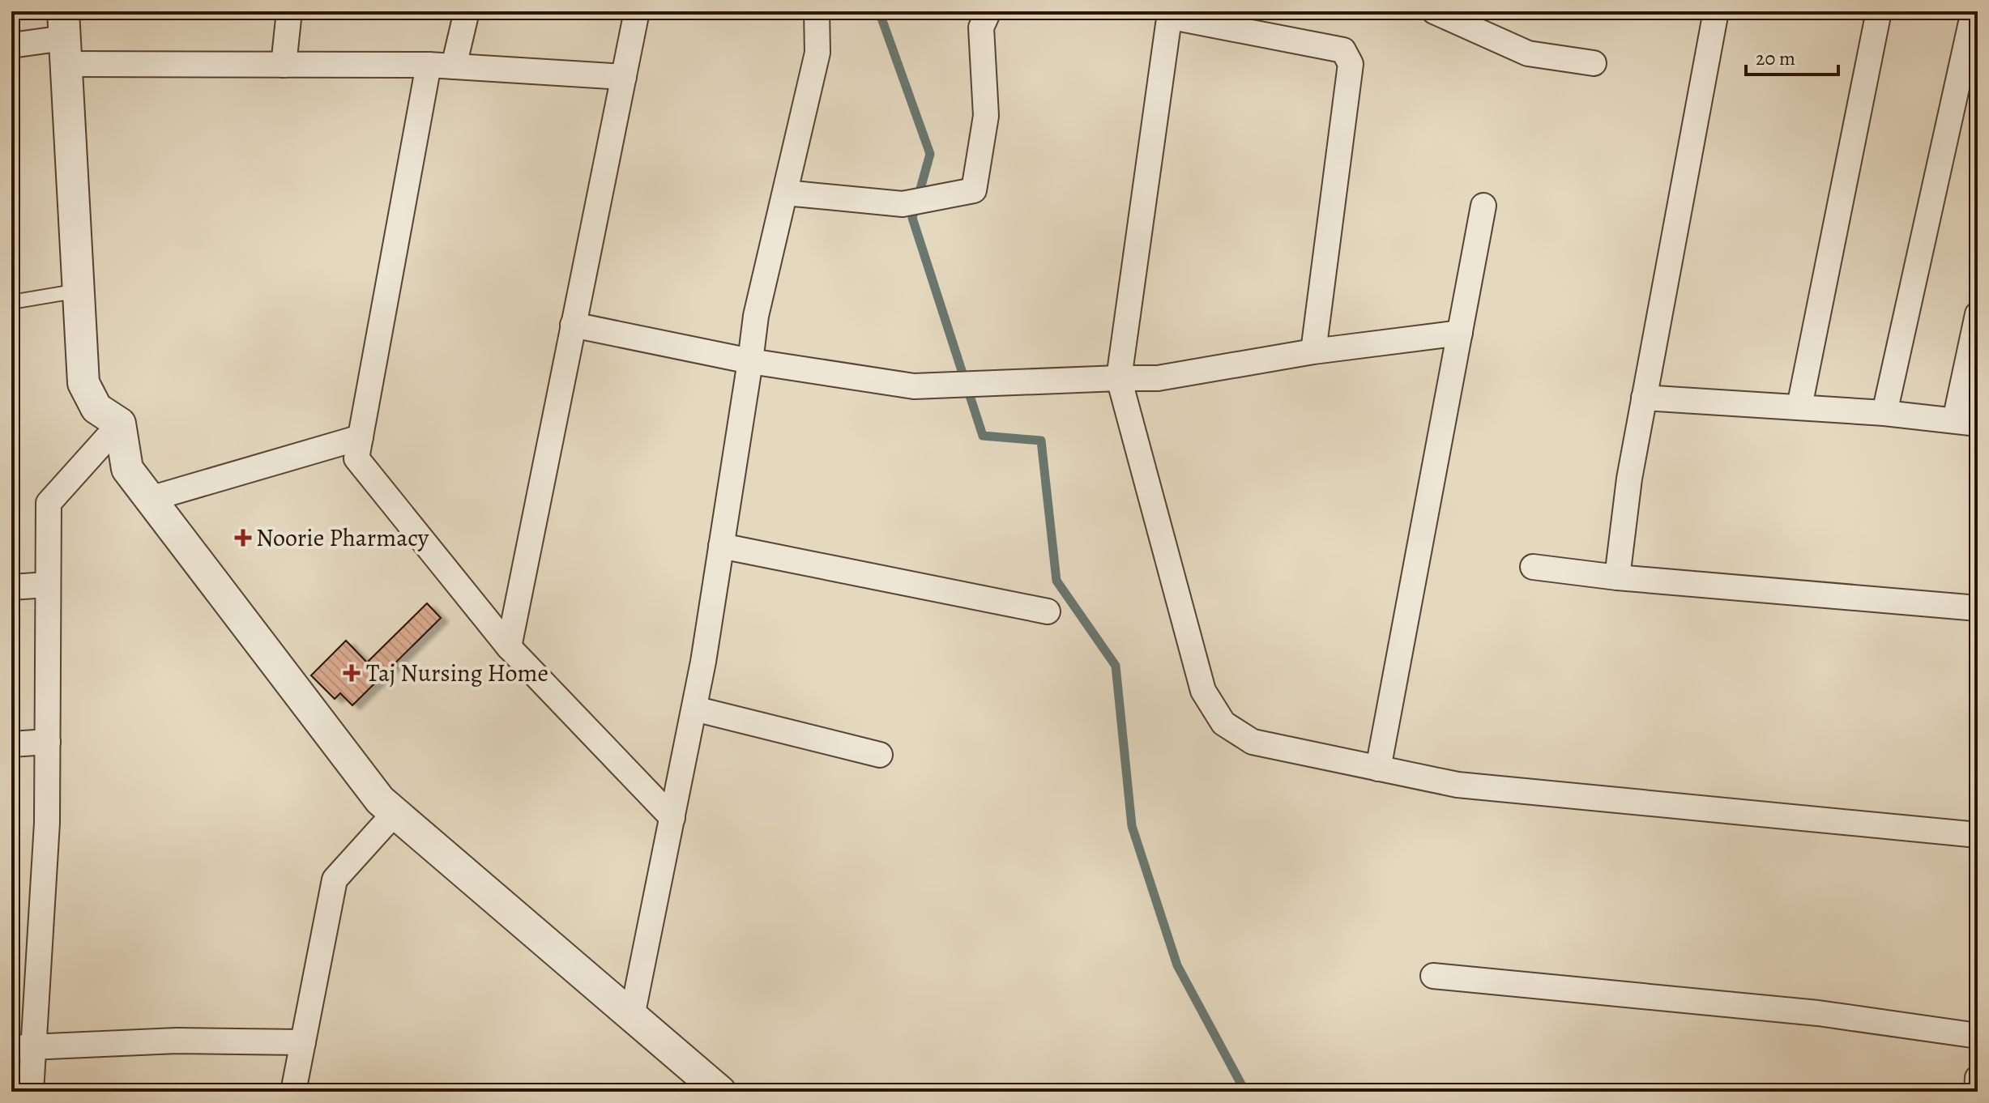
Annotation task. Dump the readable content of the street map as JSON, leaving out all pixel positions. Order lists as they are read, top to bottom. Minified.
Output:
{"places":{"health":["Noorie Pharmacy","Taj Nursing Home"]},"scale_bar":"20 m"}
